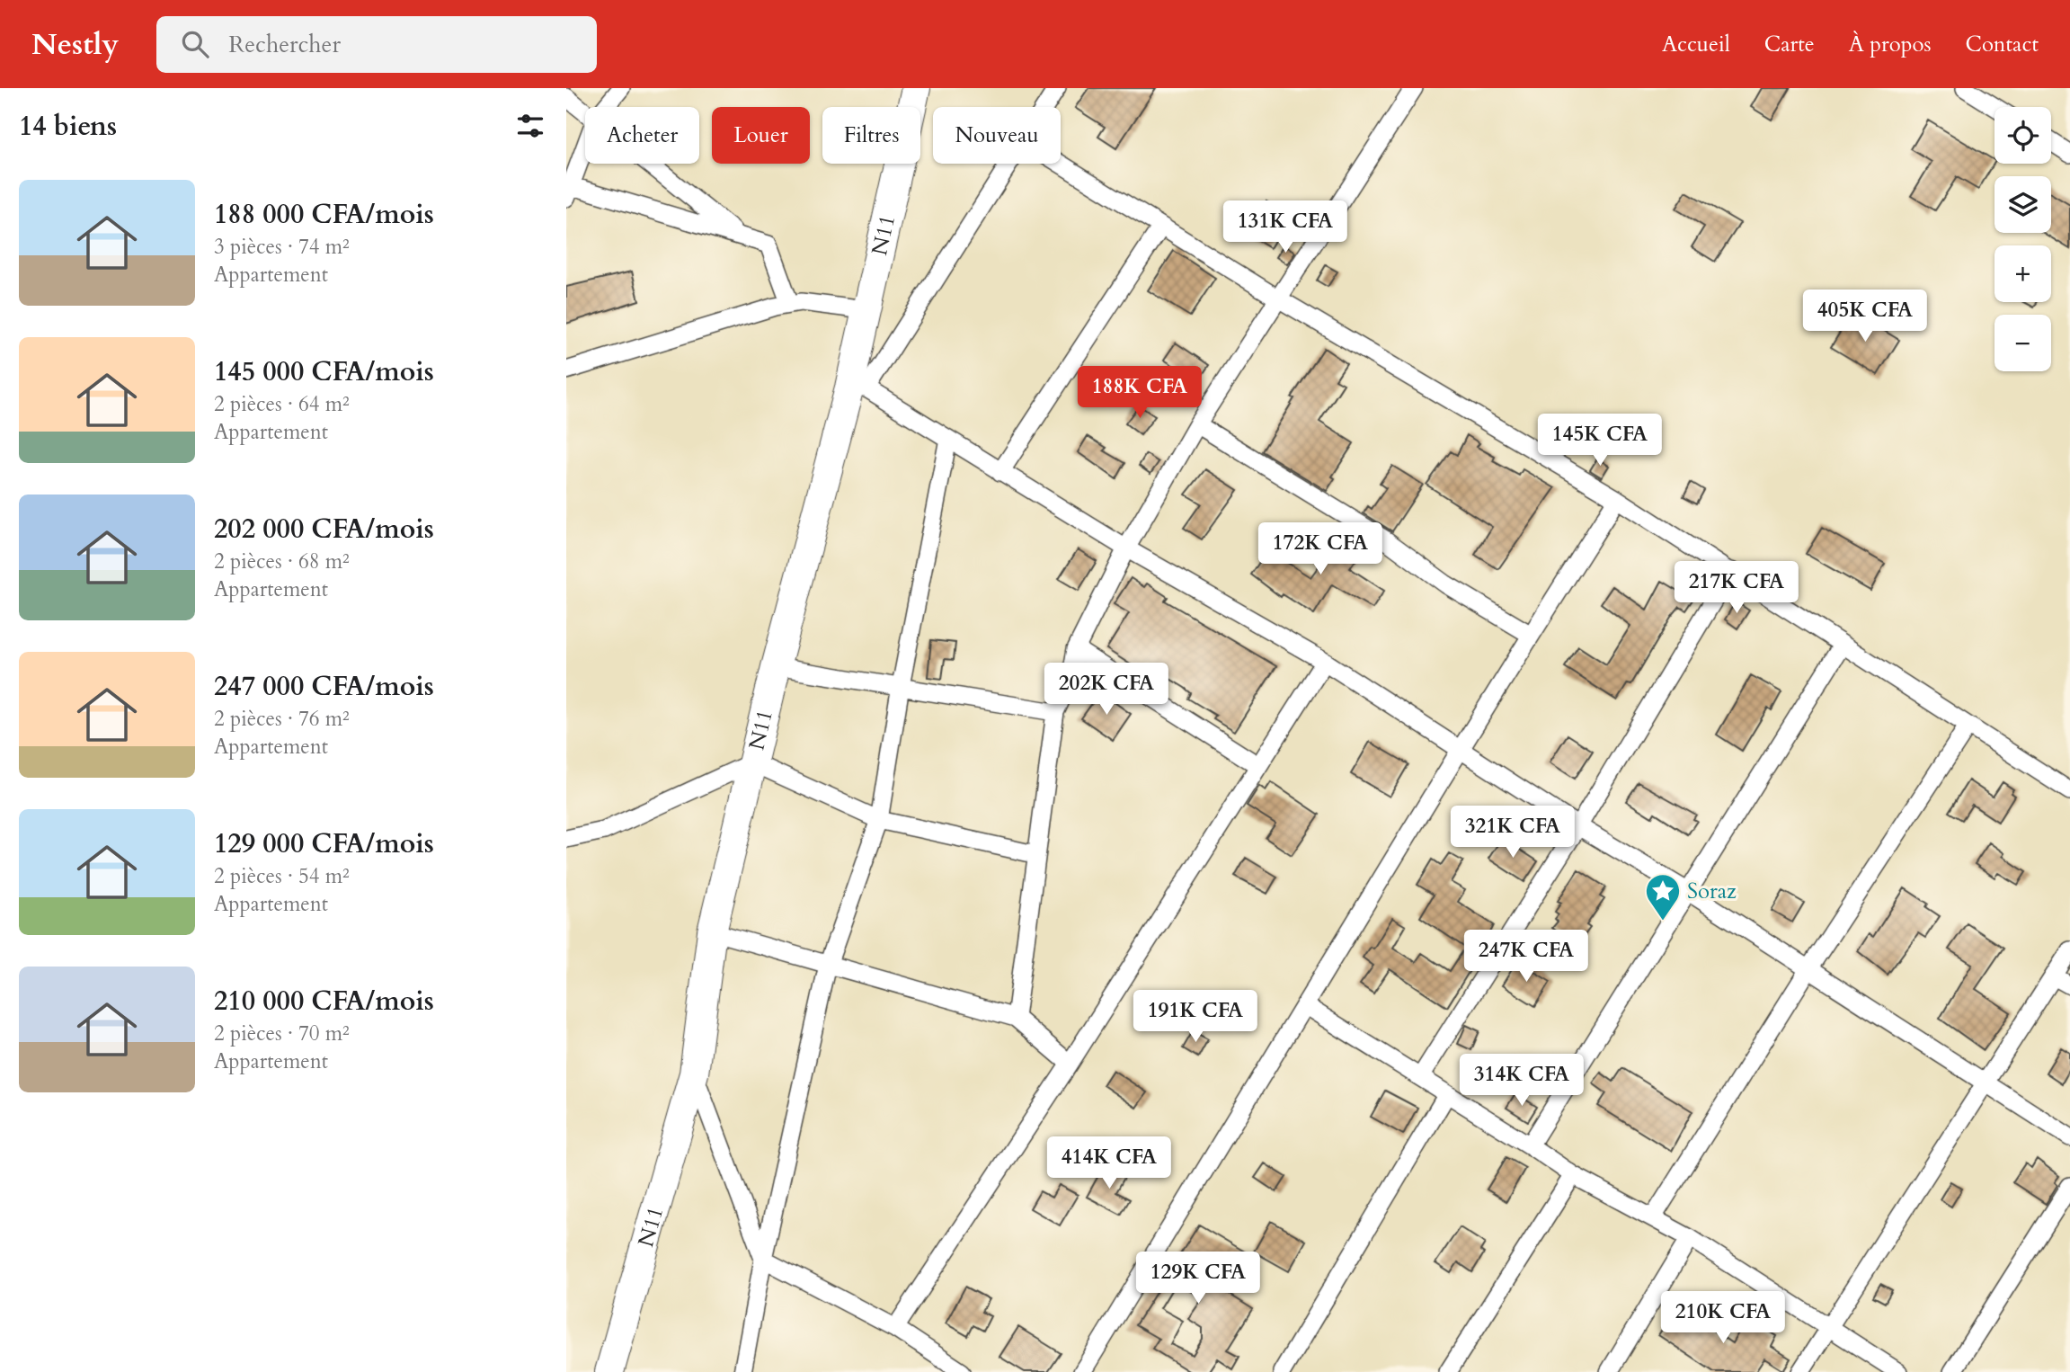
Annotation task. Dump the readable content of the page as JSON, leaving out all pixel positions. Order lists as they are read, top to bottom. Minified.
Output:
{"streets":{"main road":["N11"]},"places":{"place":["Soraz"]},"page":{"header":"Nestly","search":"Rechercher","nav":["Accueil","Carte","À propos","Contact"],"heading":"14 biens","map_buttons":["+","−"],"chip":["Acheter","Louer","Filtres","Nouveau"],"list":[{"name":"188 000 CFA/mois","note":"3 pièces · 74 m² · Appartement"},{"name":"145 000 CFA/mois","note":"2 pièces · 64 m² · Appartement"},{"name":"202 000 CFA/mois","note":"2 pièces · 68 m² · Appartement"},{"name":"247 000 CFA/mois","note":"2 pièces · 76 m² · Appartement"},{"name":"129 000 CFA/mois","note":"2 pièces · 54 m² · Appartement"},{"name":"210 000 CFA/mois","note":"2 pièces · 70 m² · Appartement"}],"price":["131K CFA","405K CFA","188K CFA","145K CFA","172K CFA","217K CFA","202K CFA","321K CFA","247K CFA","191K CFA","314K CFA","414K CFA","129K CFA","210K CFA"]}}
